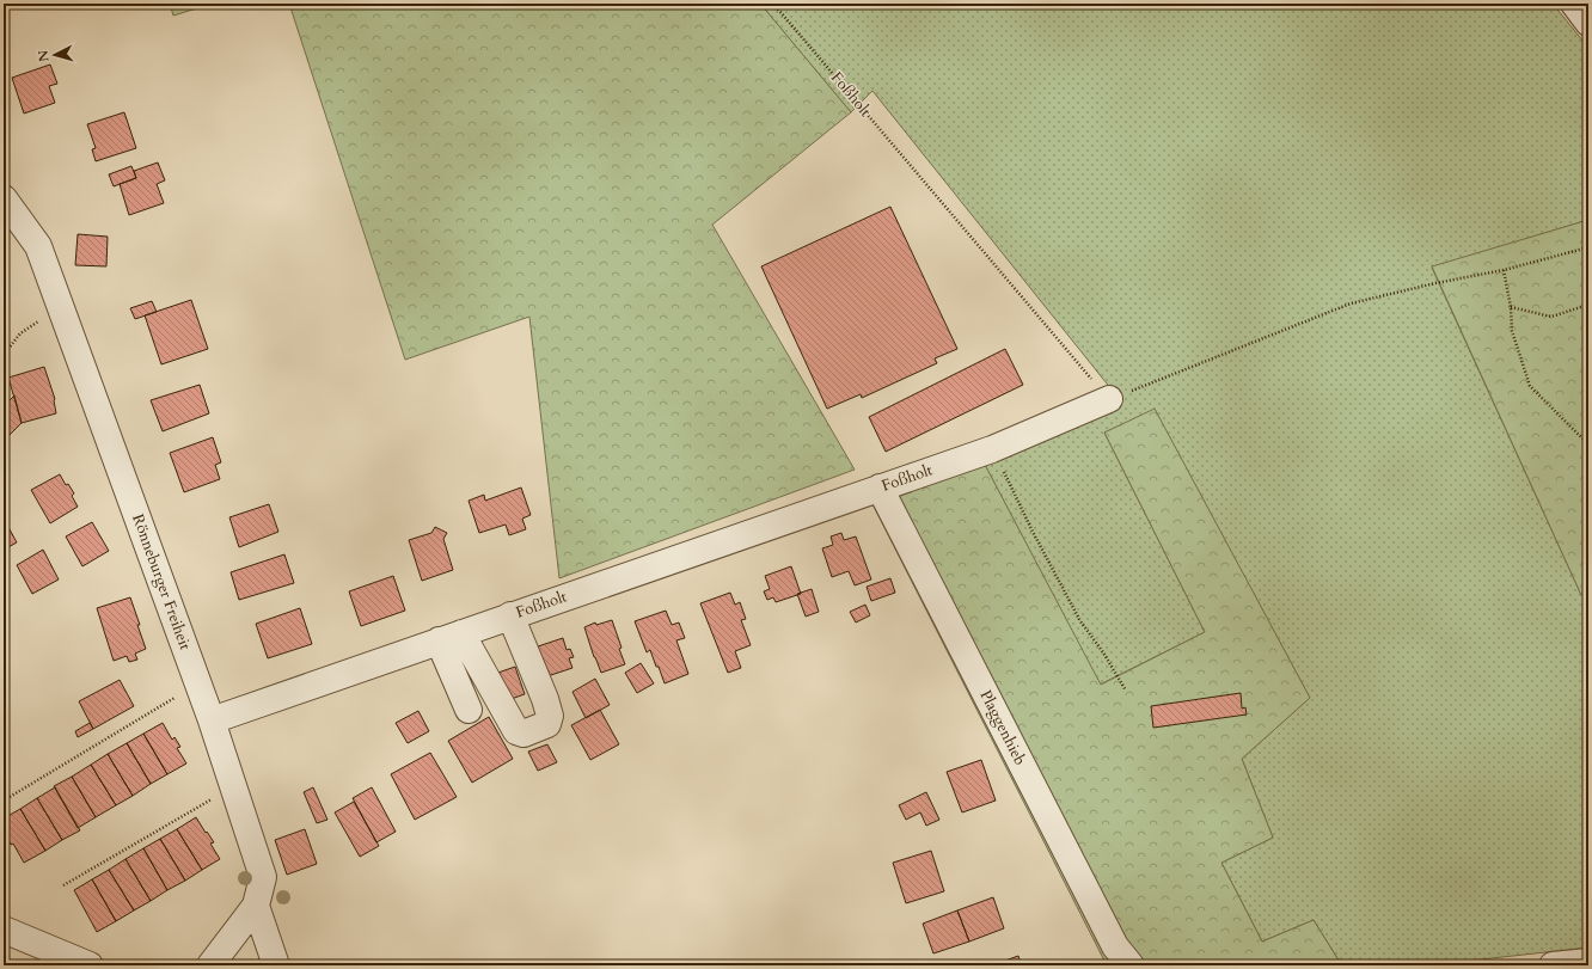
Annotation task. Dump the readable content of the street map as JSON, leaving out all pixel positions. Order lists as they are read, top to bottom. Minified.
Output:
{"streets":{"street":["Foßholt","Rönneburger Freiheit","Plaggenhieb"]},"crossings":[["Foßholt","Rönneburger Freiheit"],["Foßholt","Plaggenhieb"]],"north":"left"}
